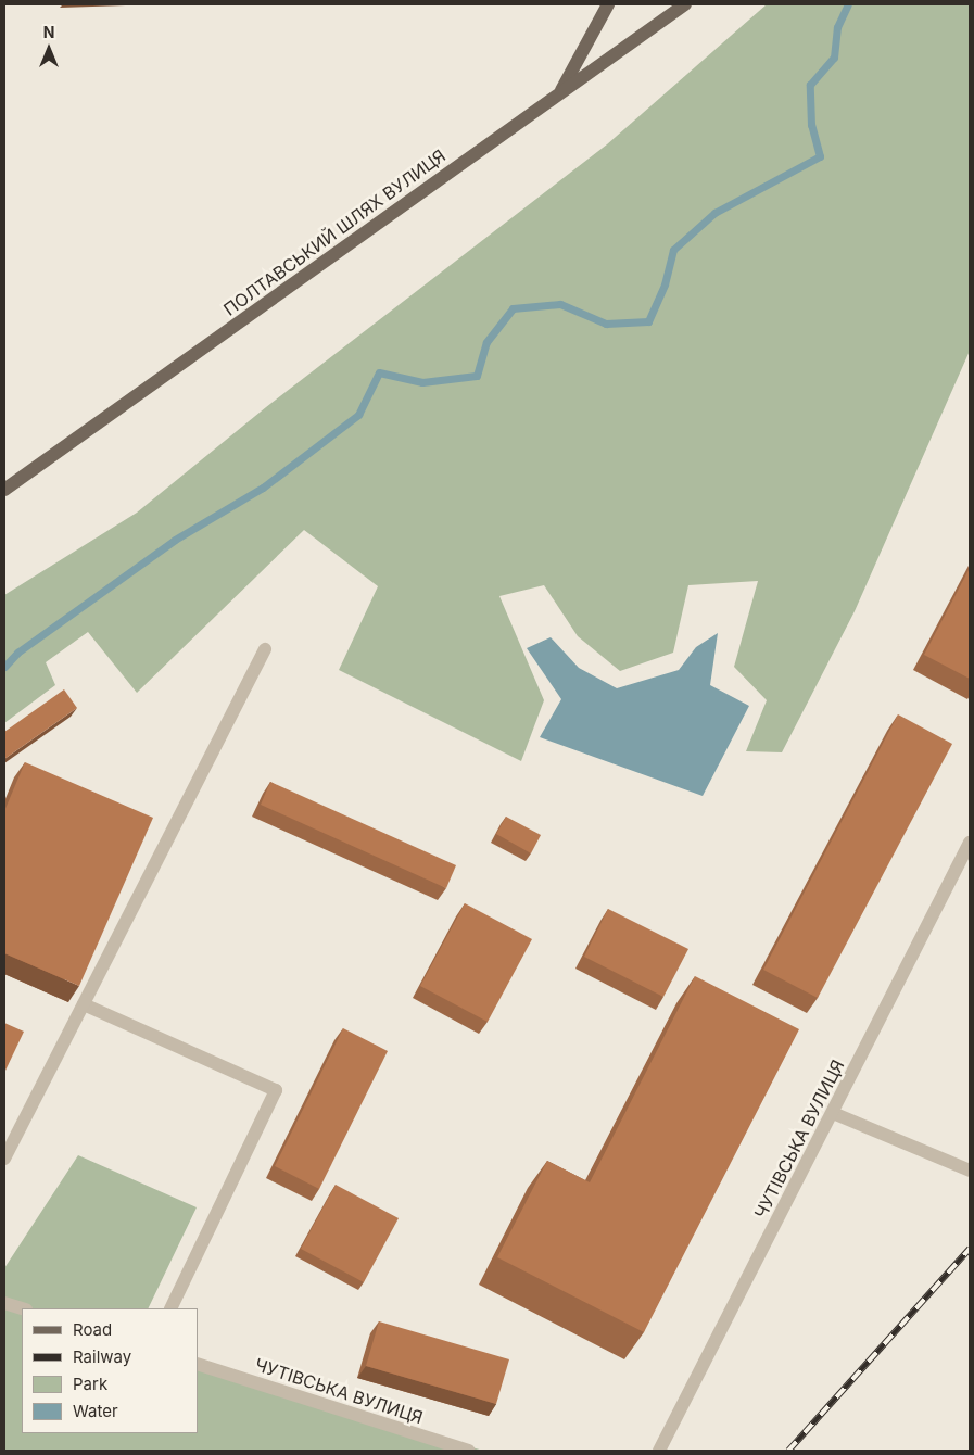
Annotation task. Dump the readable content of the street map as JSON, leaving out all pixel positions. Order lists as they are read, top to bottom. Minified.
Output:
{"streets":{"main road":["ПОЛТАВСЬКИЙ ШЛЯХ ВУЛИЦЯ"],"street":["ЧУТІВСЬКА ВУЛИЦЯ"]},"legend":["Road","Railway","Park","Water"],"north":"top"}
